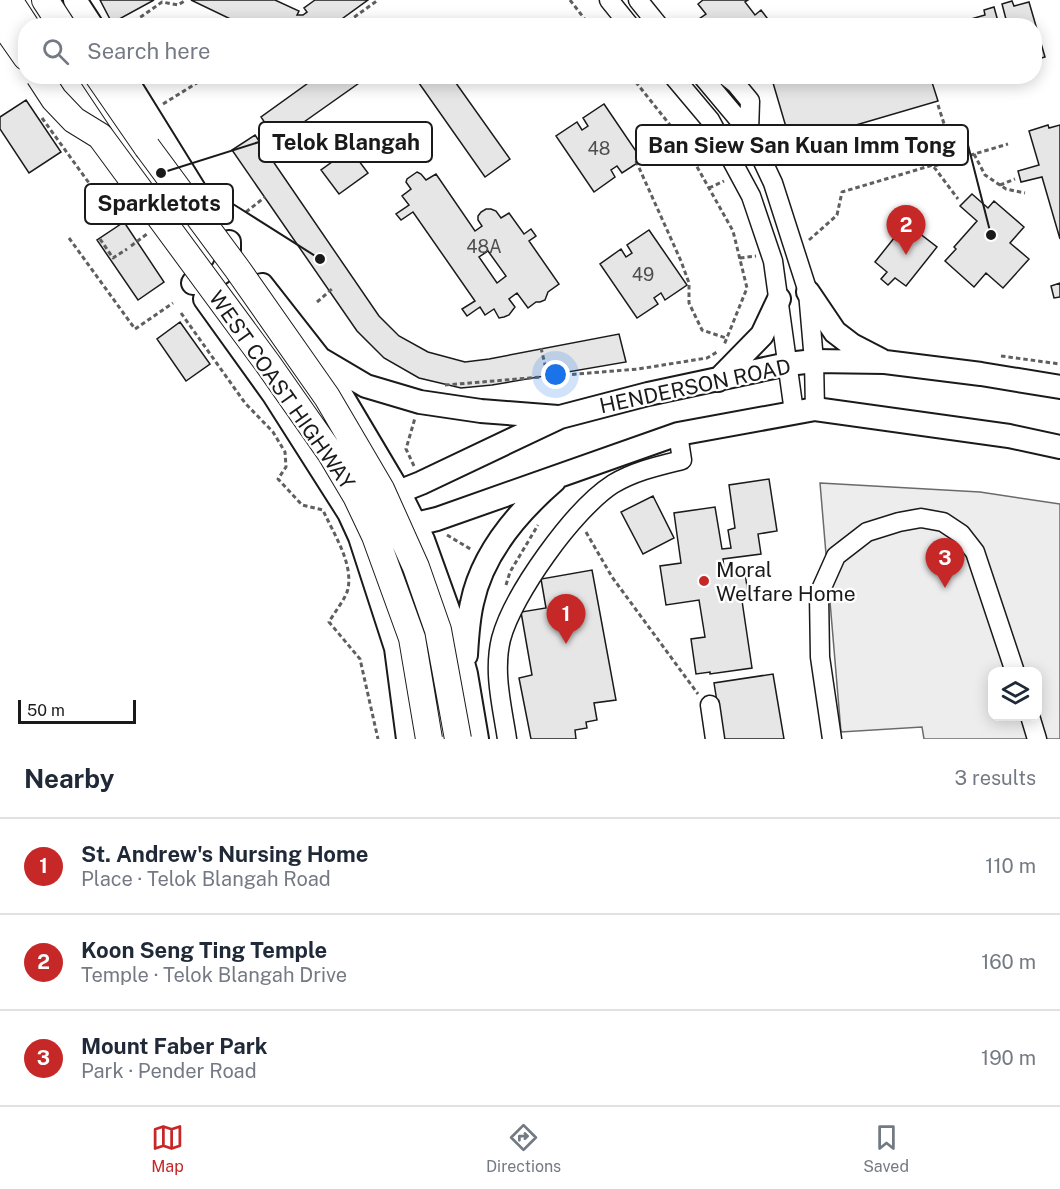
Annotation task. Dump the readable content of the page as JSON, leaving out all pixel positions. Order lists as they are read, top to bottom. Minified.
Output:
{"streets":{"highway":["WEST COAST HIGHWAY"],"main road":["HENDERSON ROAD"]},"places":["Telok Blangah","Ban Siew San Kuan Imm Tong","Sparkletots","Moral Welfare Home"],"house_numbers":["48","48A","49"],"scale_bar":"50 m","page":{"search":"Search here","pins":["2","3","1"],"scale":"50 m","heading":["Nearby","3 results"],"list":[{"mark":"1","name":"St. Andrew's Nursing Home","note":"Place · Telok Blangah Road","value":"110 m"},{"mark":"2","name":"Koon Seng Ting Temple","note":"Temple · Telok Blangah Drive","value":"160 m"},{"mark":"3","name":"Mount Faber Park","note":"Park · Pender Road","value":"190 m"}],"nav":["Map","Directions","Saved"]}}
